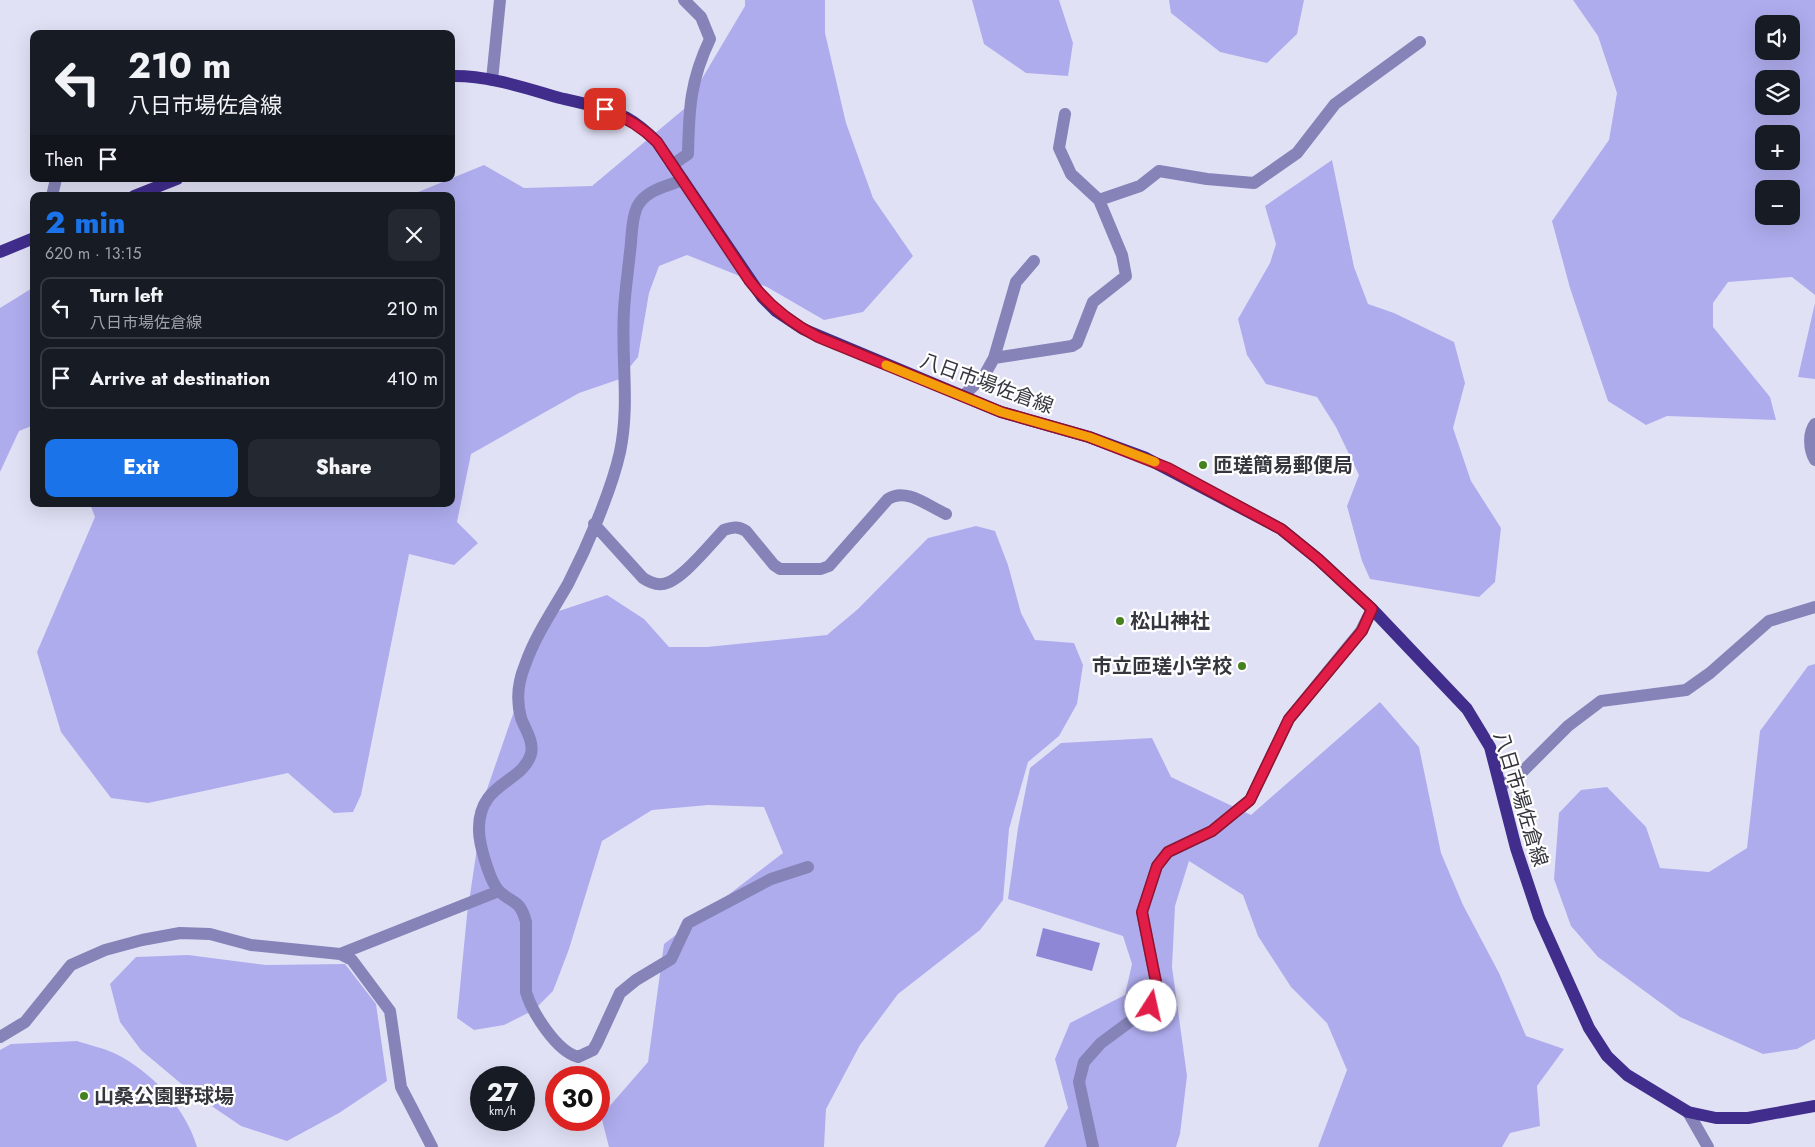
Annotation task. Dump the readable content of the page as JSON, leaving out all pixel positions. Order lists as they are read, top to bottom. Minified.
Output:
{"streets":{"main road":["八日市場佐倉線"]},"places":["匝瑳簡易郵便局","松山神社","市立匝瑳小学校","山桑公園野球場"],"page":{"map_buttons":["+","−"],"turn":["210 m","八日市場佐倉線"],"then":"Then","heading":["2 min","620 m · 13:15"],"list":[{"name":"Turn left","note":"八日市場佐倉線","value":"210 m"},{"name":"Arrive at destination","value":"410 m"}],"buttons":["Exit","Share"],"speed":"27 km/h","limit":"30"}}
